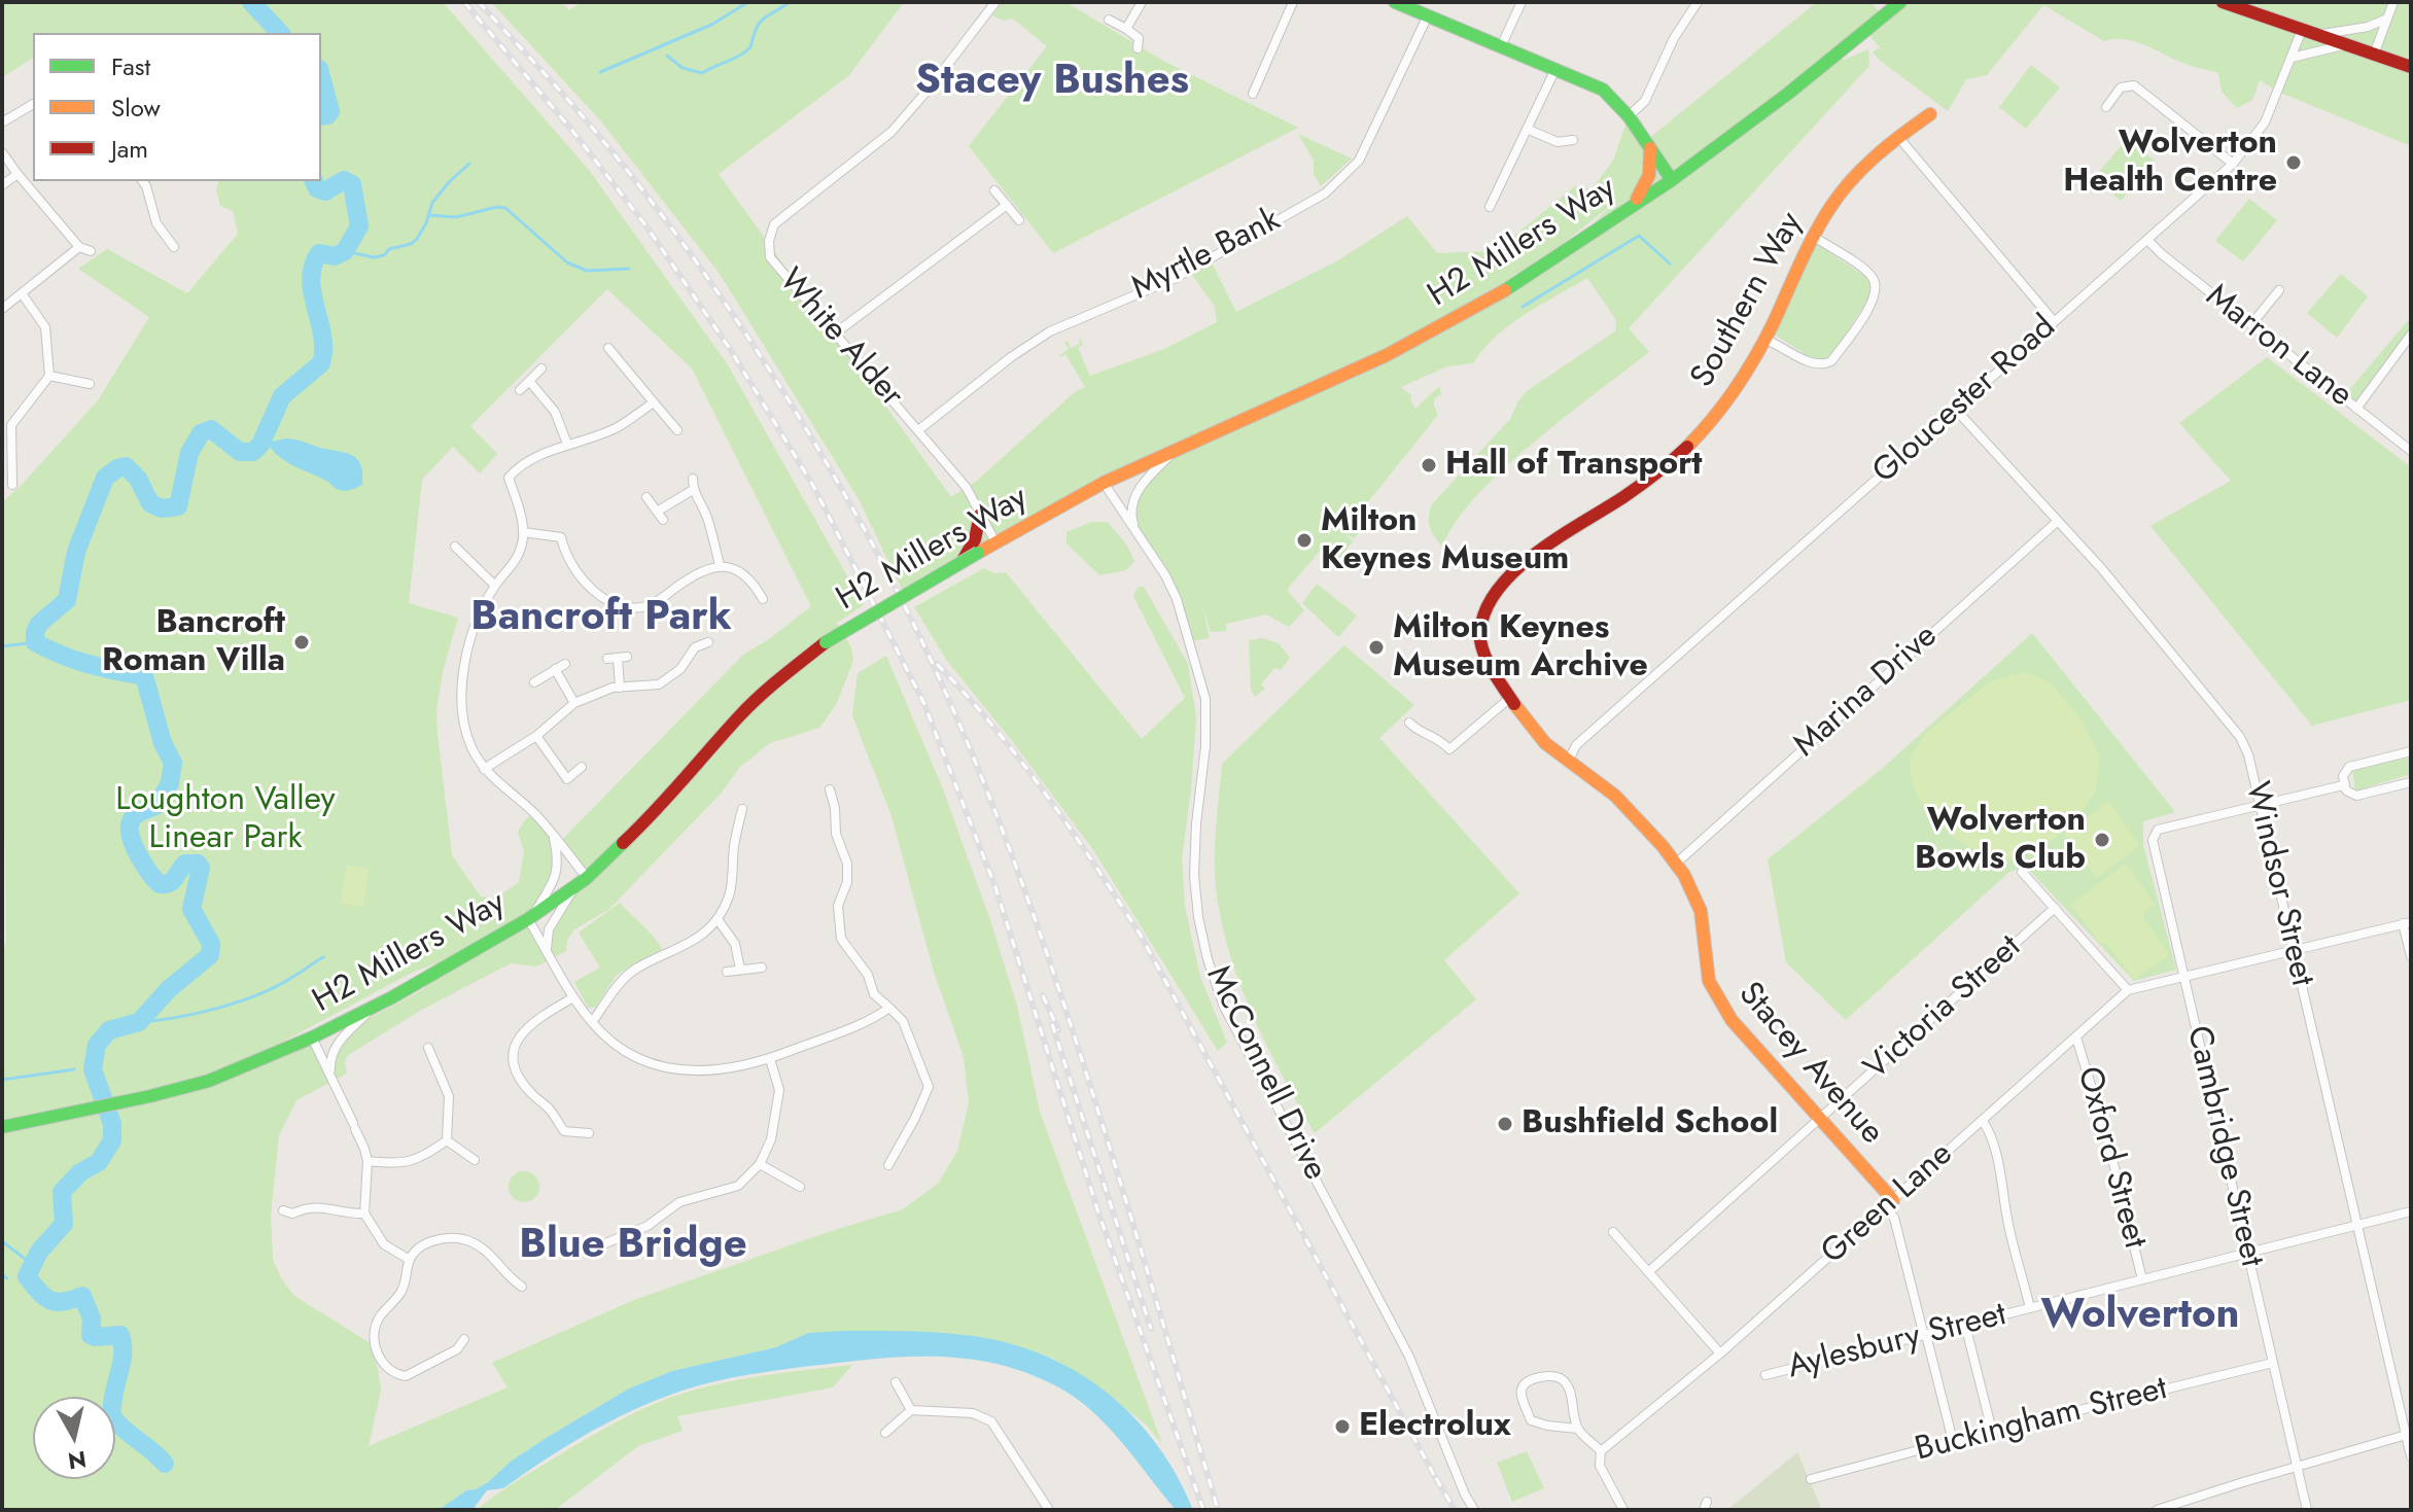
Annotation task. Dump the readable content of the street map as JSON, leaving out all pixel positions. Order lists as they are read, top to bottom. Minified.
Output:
{"streets":{"street":["H2 Millers Way","Myrtle Bank","Southern Way","White Alder","Marron Lane","Gloucester Road","Marina Drive","Windsor Street","Victoria Street","Stacey Avenue","McConnell Drive","Cambridge Street","Oxford Street","Green Lane","Aylesbury Street","Buckingham Street"]},"crossings":[["H2 Millers Way","White Alder"],["H2 Millers Way","McConnell Drive"],["Myrtle Bank","White Alder"],["Southern Way","Gloucester Road"],["Southern Way","Stacey Avenue"],["Marron Lane","Gloucester Road"],["Gloucester Road","Windsor Street"],["Gloucester Road","Stacey Avenue"],["Marina Drive","Windsor Street"],["Marina Drive","Stacey Avenue"],["Windsor Street","Cambridge Street"],["Windsor Street","Green Lane"],["Windsor Street","Aylesbury Street"],["Victoria Street","Stacey Avenue"],["Stacey Avenue","Green Lane"],["Cambridge Street","Green Lane"],["Cambridge Street","Aylesbury Street"],["Cambridge Street","Buckingham Street"],["Oxford Street","Green Lane"],["Oxford Street","Aylesbury Street"]],"districts":["Stacey Bushes","Bancroft Park","Blue Bridge","Wolverton"],"parks":["Loughton Valley Linear Park"],"places":["Wolverton Health Centre","Hall of Transport","Milton Keynes Museum","Bancroft Roman Villa","Milton Keynes Museum Archive","Wolverton Bowls Club","Bushfield School","Electrolux"],"legend":["Fast","Slow","Jam"],"north":"bottom"}
